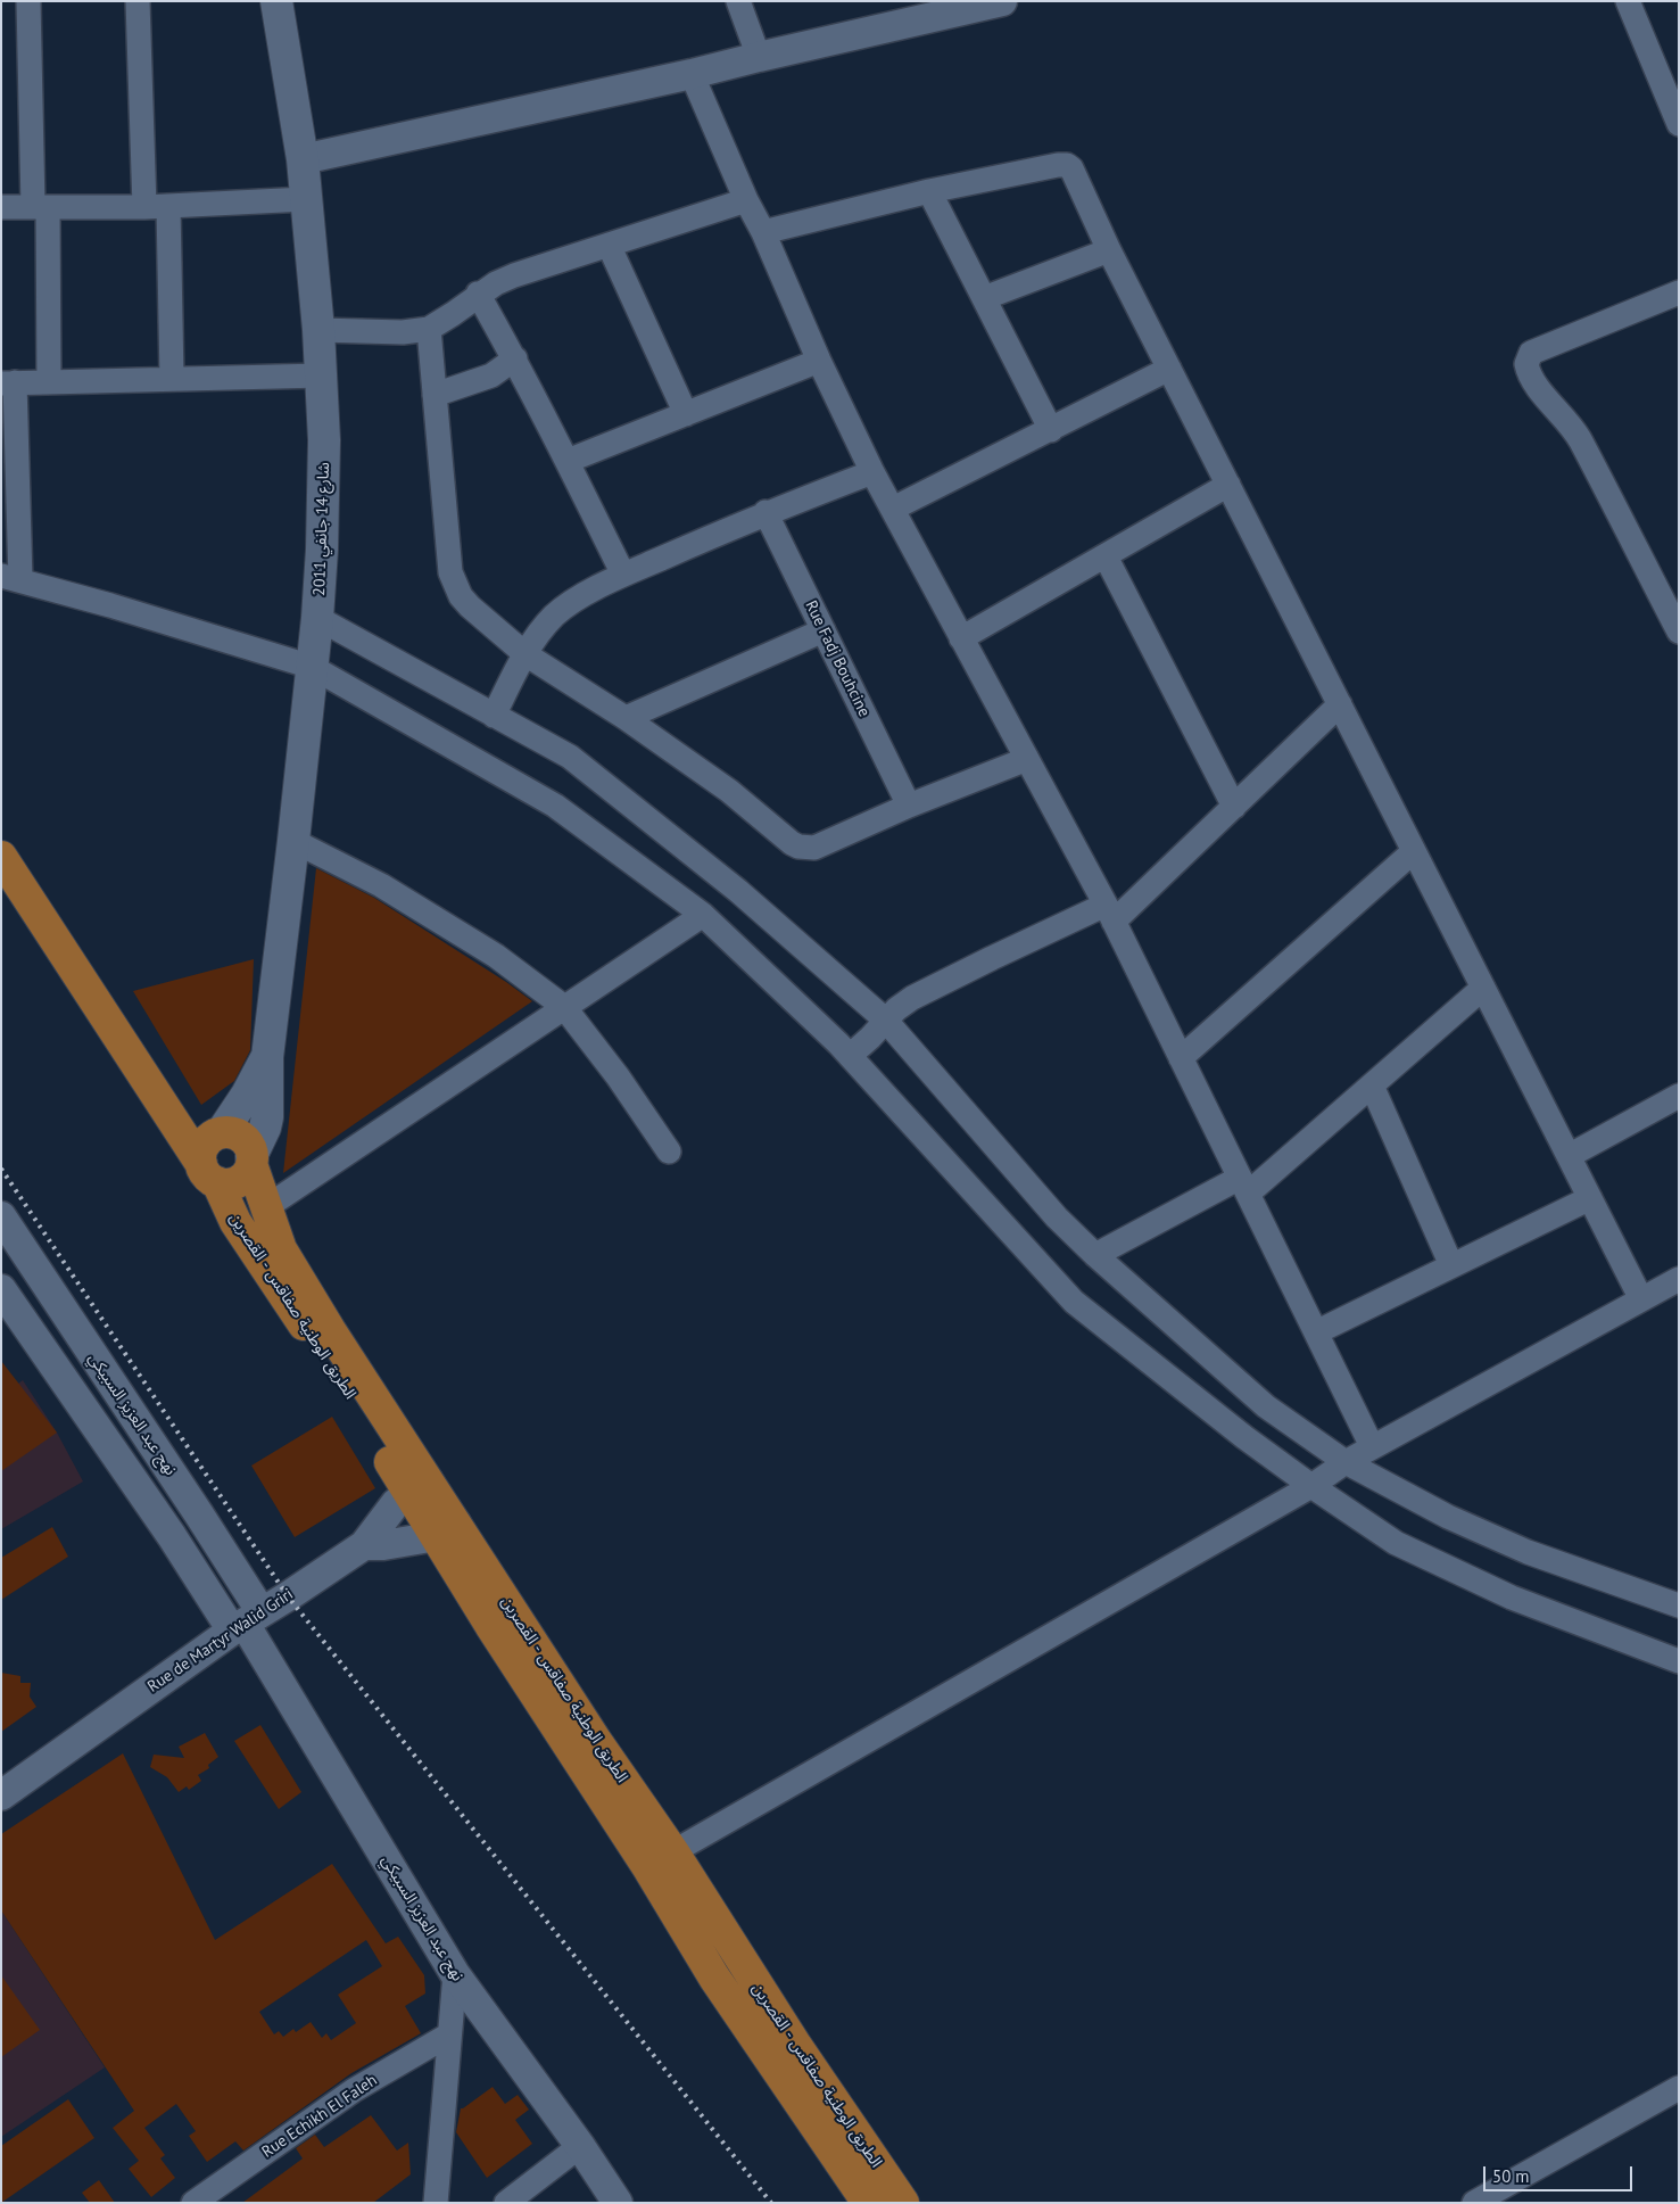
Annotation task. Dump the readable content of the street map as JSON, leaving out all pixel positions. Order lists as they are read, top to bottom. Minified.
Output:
{"streets":{"main road":["شارع 14 جانفي 2011","الطريق الوطنية صفاقس - القصرين"],"street":["Rue Fadj Bouhcine","نهج عبد العزيز السبيكي","Rue de Martyr Walid Griri","Rue Echikh El Faleh"]},"crossings":[["شارع 14 جانفي 2011","الطريق الوطنية صفاقس - القصرين"],["نهج عبد العزيز السبيكي","Rue de Martyr Walid Griri"]],"scale_bar":"50 m"}
